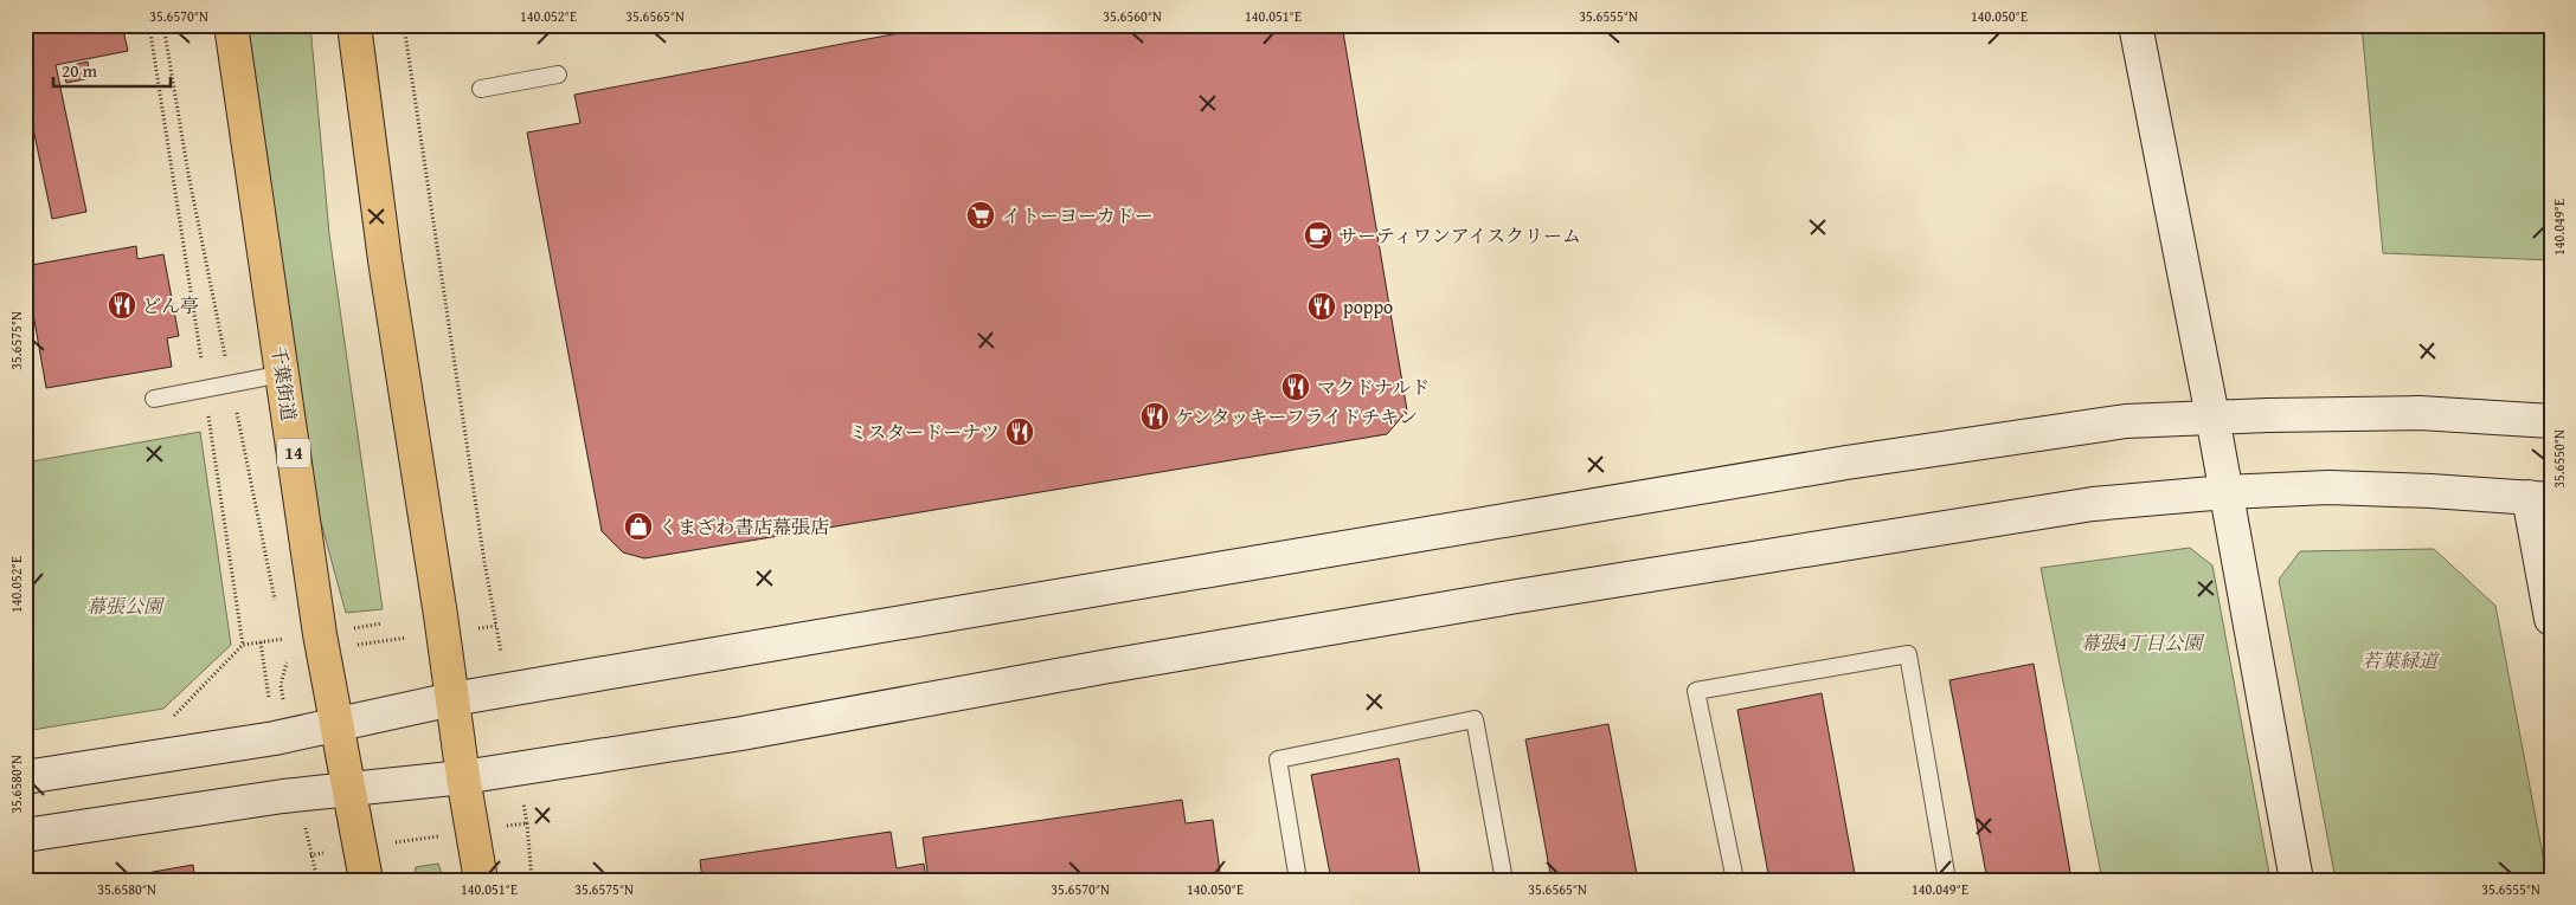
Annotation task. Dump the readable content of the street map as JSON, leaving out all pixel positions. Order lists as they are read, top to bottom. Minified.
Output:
{"streets":{"highway":["千葉街道","14"]},"parks":["幕張公園","幕張4丁目公園","若葉緑道"],"places":{"supermarket":["イトーヨーカドー"],"cafe":["サーティワンアイスクリーム"],"restaurant":["どん亭","poppo","マクドナルド","ケンタッキーフライドチキン","ミスタードーナツ"],"shop":["くまざわ書店幕張店"]},"scale_bar":"20 m","coordinates":["35.6570°N","140.052°E","35.6565°N","35.6560°N","140.051°E","35.6555°N","140.050°E","140.049°E","35.6575°N","35.6550°N","35.6580°N"]}
